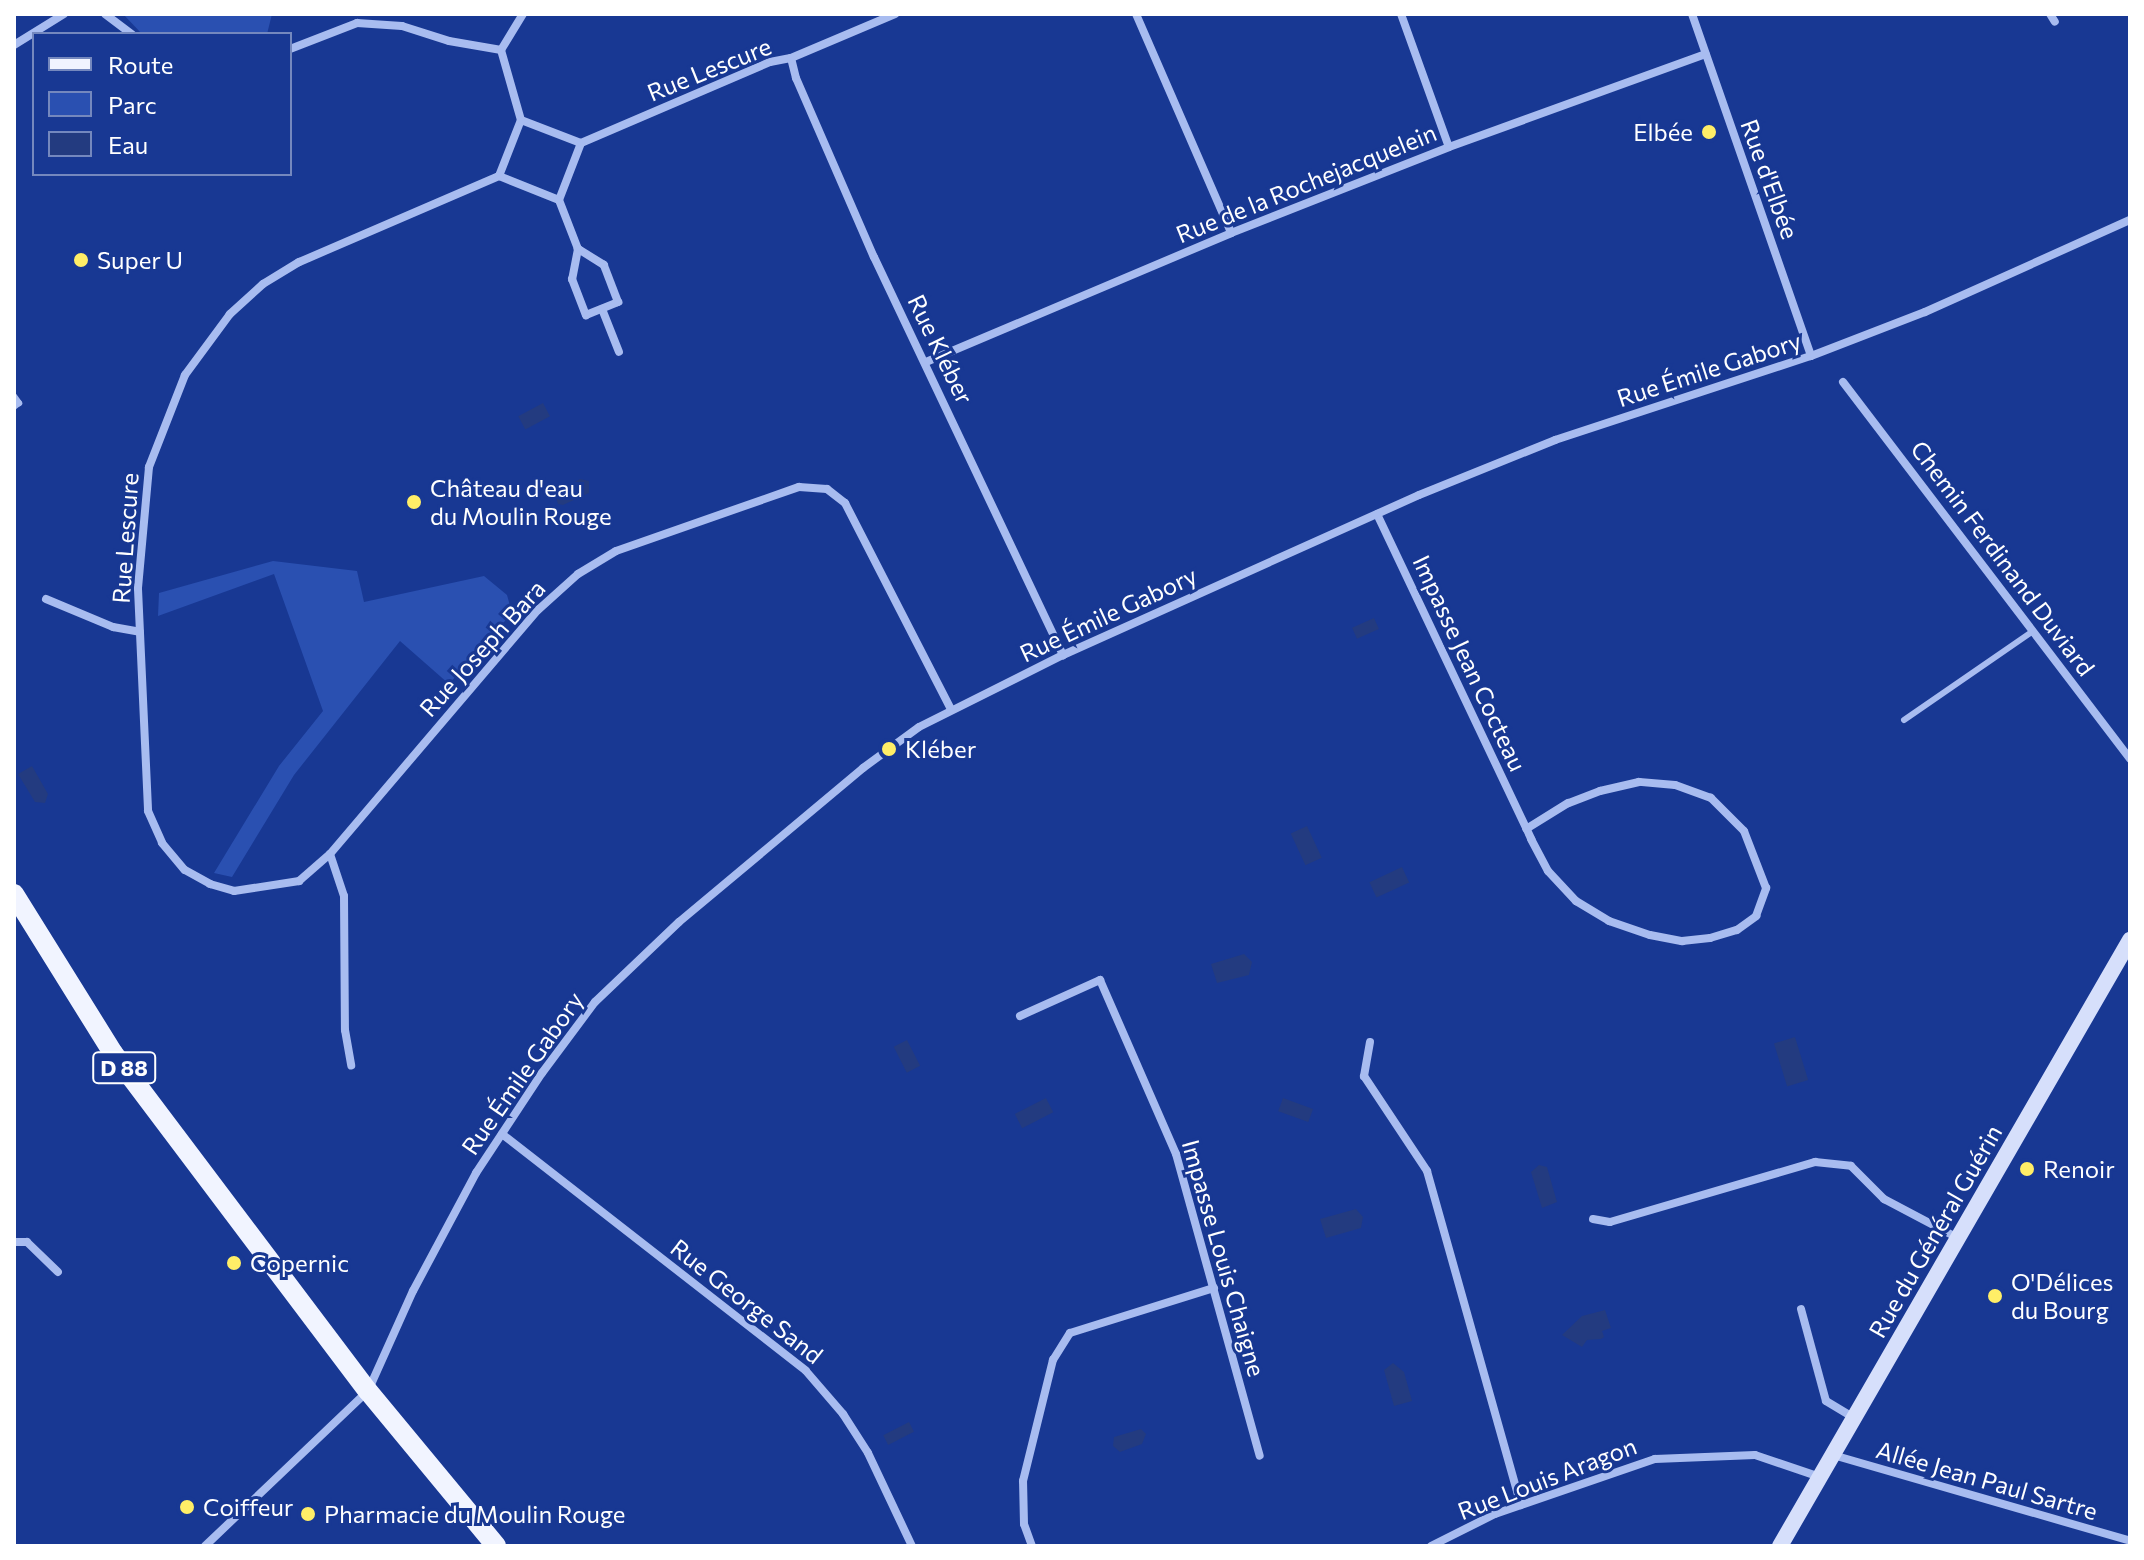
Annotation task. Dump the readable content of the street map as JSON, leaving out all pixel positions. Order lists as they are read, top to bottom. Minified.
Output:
{"streets":{"main road":["D 88","Rue du Général Guérin"],"street":["Rue Lescure","Rue d'Elbée","Rue de la Rochejacquelein","Rue Kléber","Rue Émile Gabory","Chemin Ferdinand Duviard","Rue Joseph Bara","Impasse Jean Cocteau","Impasse Louis Chaigne","Rue George Sand","Rue Louis Aragon","Allée Jean Paul Sartre"]},"crossings":[["Rue Lescure","Rue Kléber"],["Rue Lescure","Rue Joseph Bara"],["Rue d'Elbée","Rue de la Rochejacquelein"],["Rue d'Elbée","Rue Émile Gabory"],["Rue de la Rochejacquelein","Rue Kléber"],["Rue Kléber","Rue Émile Gabory"],["Rue Émile Gabory","Rue Joseph Bara"],["Rue Émile Gabory","Impasse Jean Cocteau"],["Rue Émile Gabory","D 88"],["Rue Émile Gabory","Rue George Sand"],["Rue du Général Guérin","Rue Louis Aragon"],["Rue du Général Guérin","Allée Jean Paul Sartre"]],"places":["Elbée","Super U","Château d'eau du Moulin Rouge","Kléber","Renoir","Copernic","O'Délices du Bourg","Coiffeur","Pharmacie du Moulin Rouge"],"legend":["Route","Parc","Eau"]}
